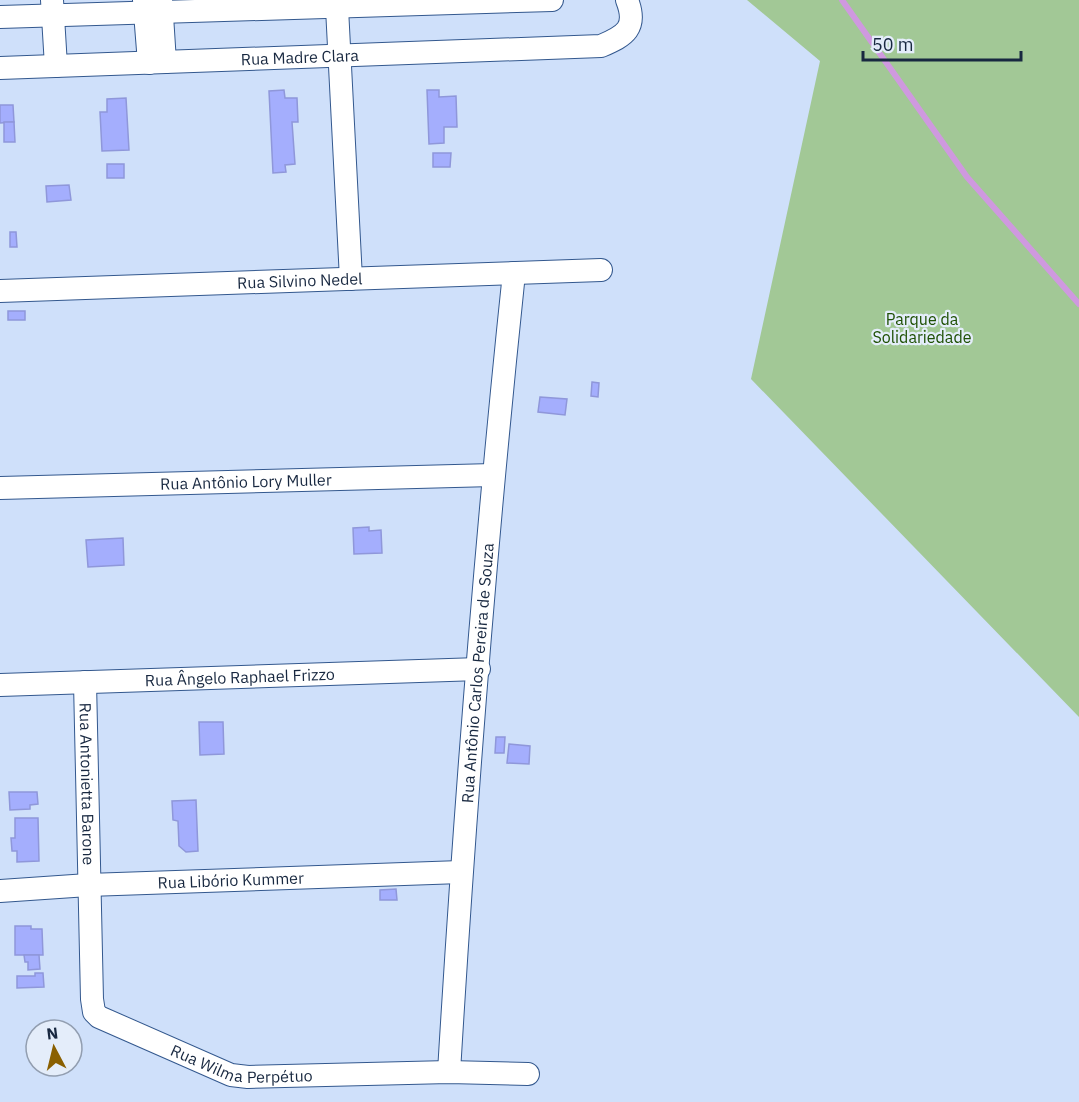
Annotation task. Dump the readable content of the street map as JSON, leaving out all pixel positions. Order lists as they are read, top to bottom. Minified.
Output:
{"streets":{"street":["Rua Madre Clara","Rua Silvino Nedel","Rua Antônio Lory Muller","Rua Antônio Carlos Pereira de Souza","Rua Ângelo Raphael Frizzo","Rua Antonietta Barone","Rua Libório Kummer","Rua Wilma Perpétuo"]},"crossings":[["Rua Silvino Nedel","Rua Antônio Carlos Pereira de Souza"],["Rua Antônio Lory Muller","Rua Antônio Carlos Pereira de Souza"],["Rua Antônio Carlos Pereira de Souza","Rua Ângelo Raphael Frizzo"],["Rua Antônio Carlos Pereira de Souza","Rua Libório Kummer"],["Rua Antônio Carlos Pereira de Souza","Rua Wilma Perpétuo"],["Rua Ângelo Raphael Frizzo","Rua Antonietta Barone"],["Rua Antonietta Barone","Rua Libório Kummer"],["Rua Antonietta Barone","Rua Wilma Perpétuo"],["Rua Libório Kummer","Rua Wilma Perpétuo"]],"parks":["Parque da Solidariedade"],"scale_bar":"50 m","north":"top"}
